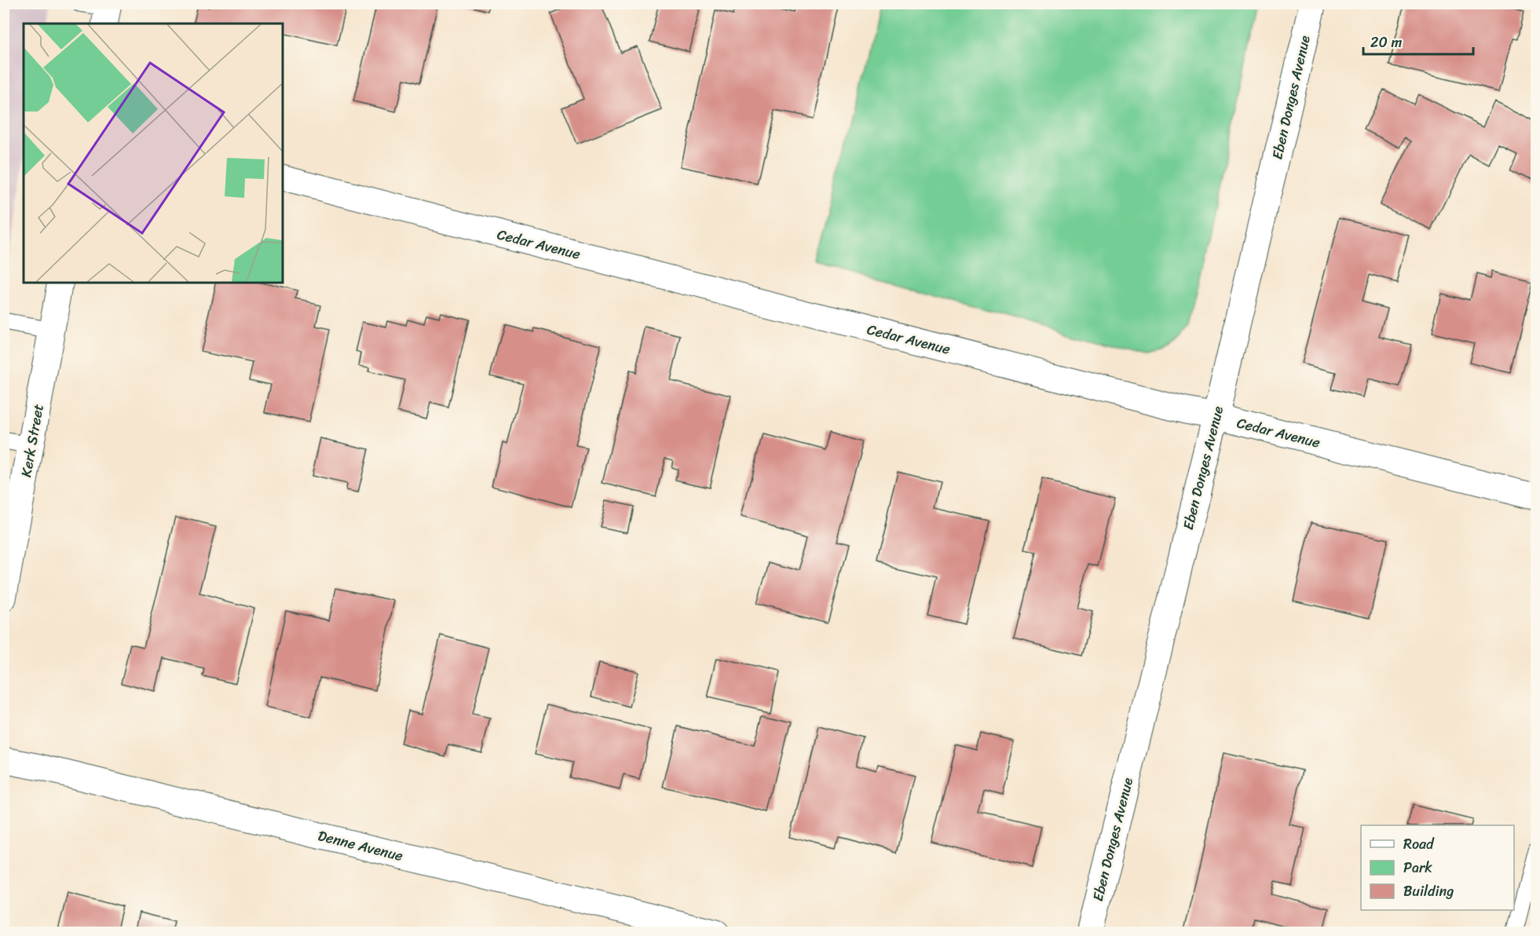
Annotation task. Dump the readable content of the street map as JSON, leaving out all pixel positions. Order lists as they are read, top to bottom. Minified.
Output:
{"streets":{"street":["Eben Donges Avenue","Cedar Avenue","Kerk Street","Denne Avenue"]},"crossings":[["Eben Donges Avenue","Cedar Avenue"]],"legend":["Road","Park","Building"],"scale_bar":"20 m"}
